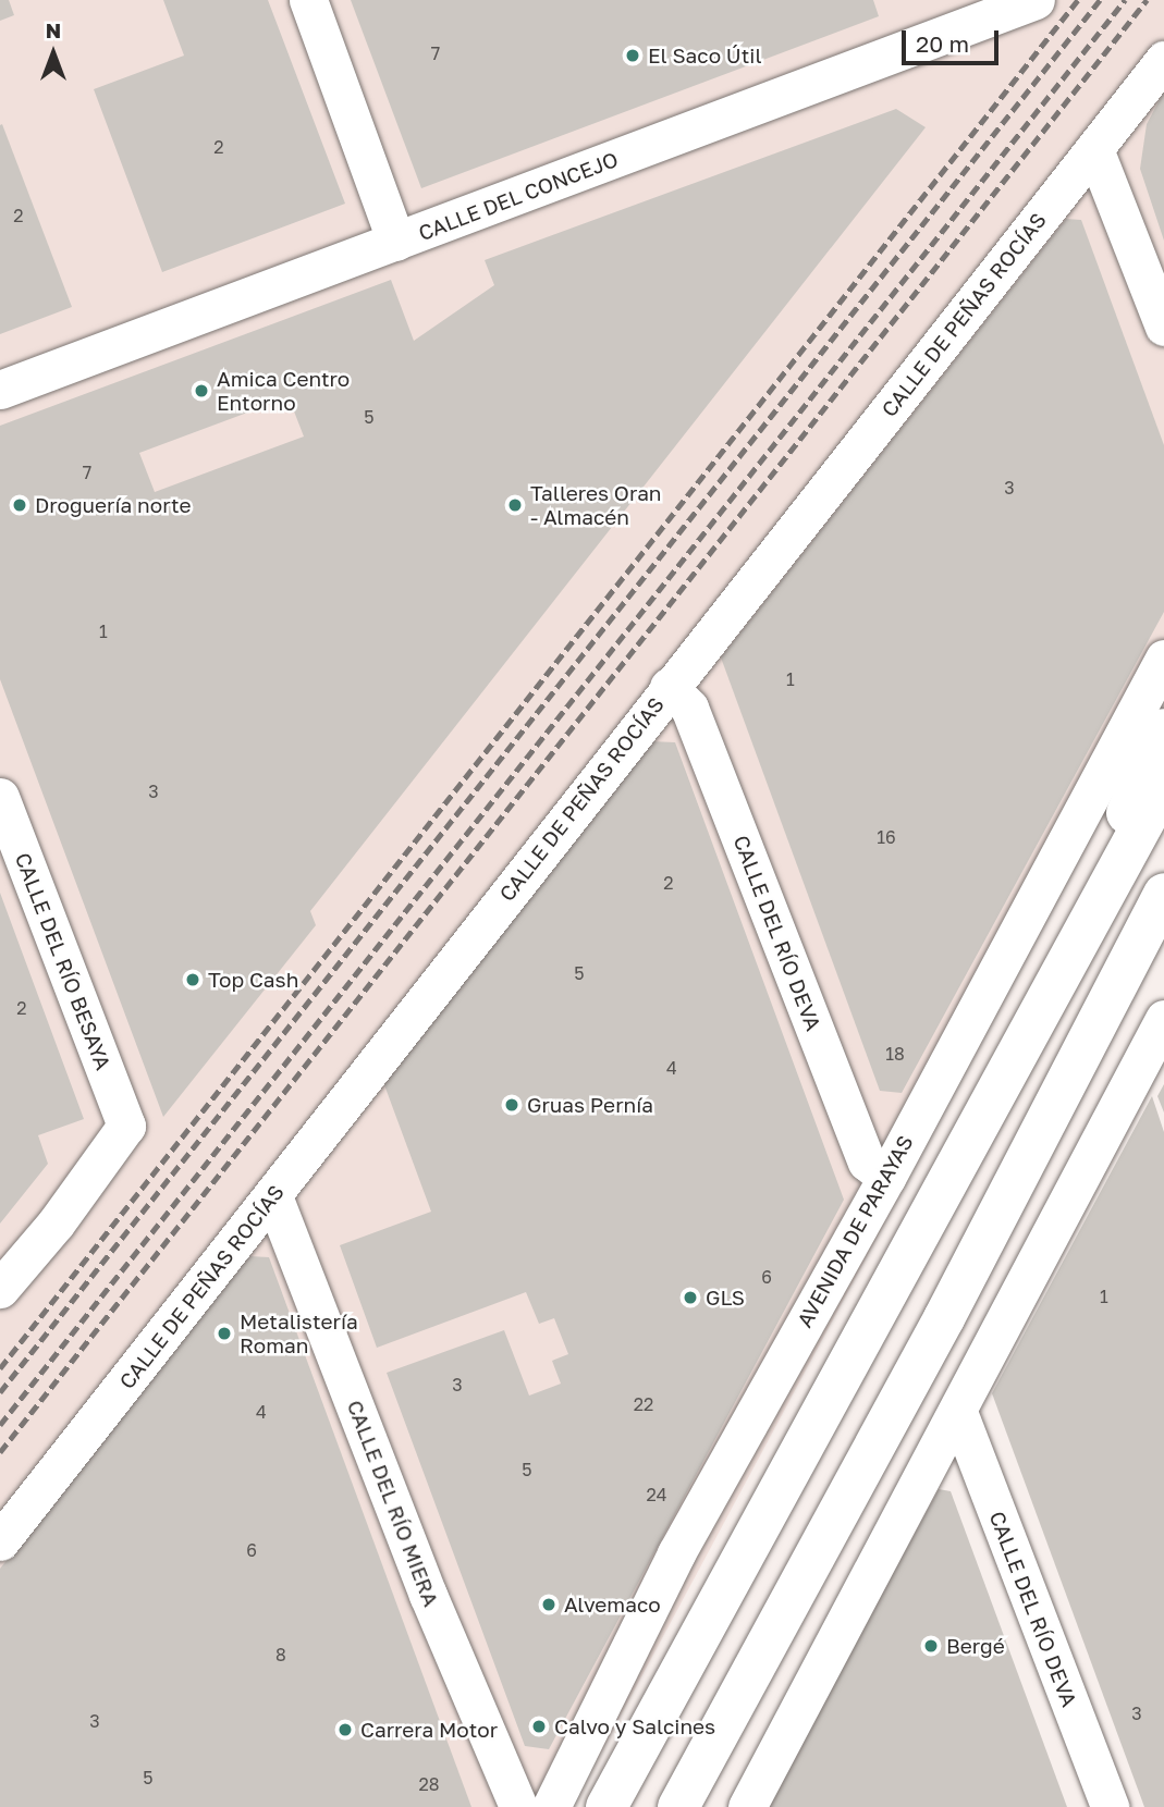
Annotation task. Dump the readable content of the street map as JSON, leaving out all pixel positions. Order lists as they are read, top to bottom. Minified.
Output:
{"streets":{"street":["CALLE DEL CONCEJO","CALLE DE PEÑAS ROCÍAS","CALLE DEL RÍO DEVA","CALLE DEL RÍO BESAYA","AVENIDA DE PARAYAS","CALLE DEL RÍO MIERA"]},"crossings":[["CALLE DE PEÑAS ROCÍAS","CALLE DEL RÍO DEVA"],["CALLE DE PEÑAS ROCÍAS","CALLE DEL RÍO MIERA"],["CALLE DEL RÍO DEVA","AVENIDA DE PARAYAS"]],"places":["El Saco Útil","Amica Centro Entorno","Droguería norte","Talleres Oran - Almacén","Top Cash","Gruas Pernía","GLS","Metalistería Roman","Alvemaco","Bergé","Calvo y Salcines","Carrera Motor"],"house_numbers":["7","2","2","5","7","3","1","1","3","16","2","5","2","18","4","6","1","3","22","4","5","24","6","8","3","3","5","28"],"scale_bar":"20 m","north":"top"}
